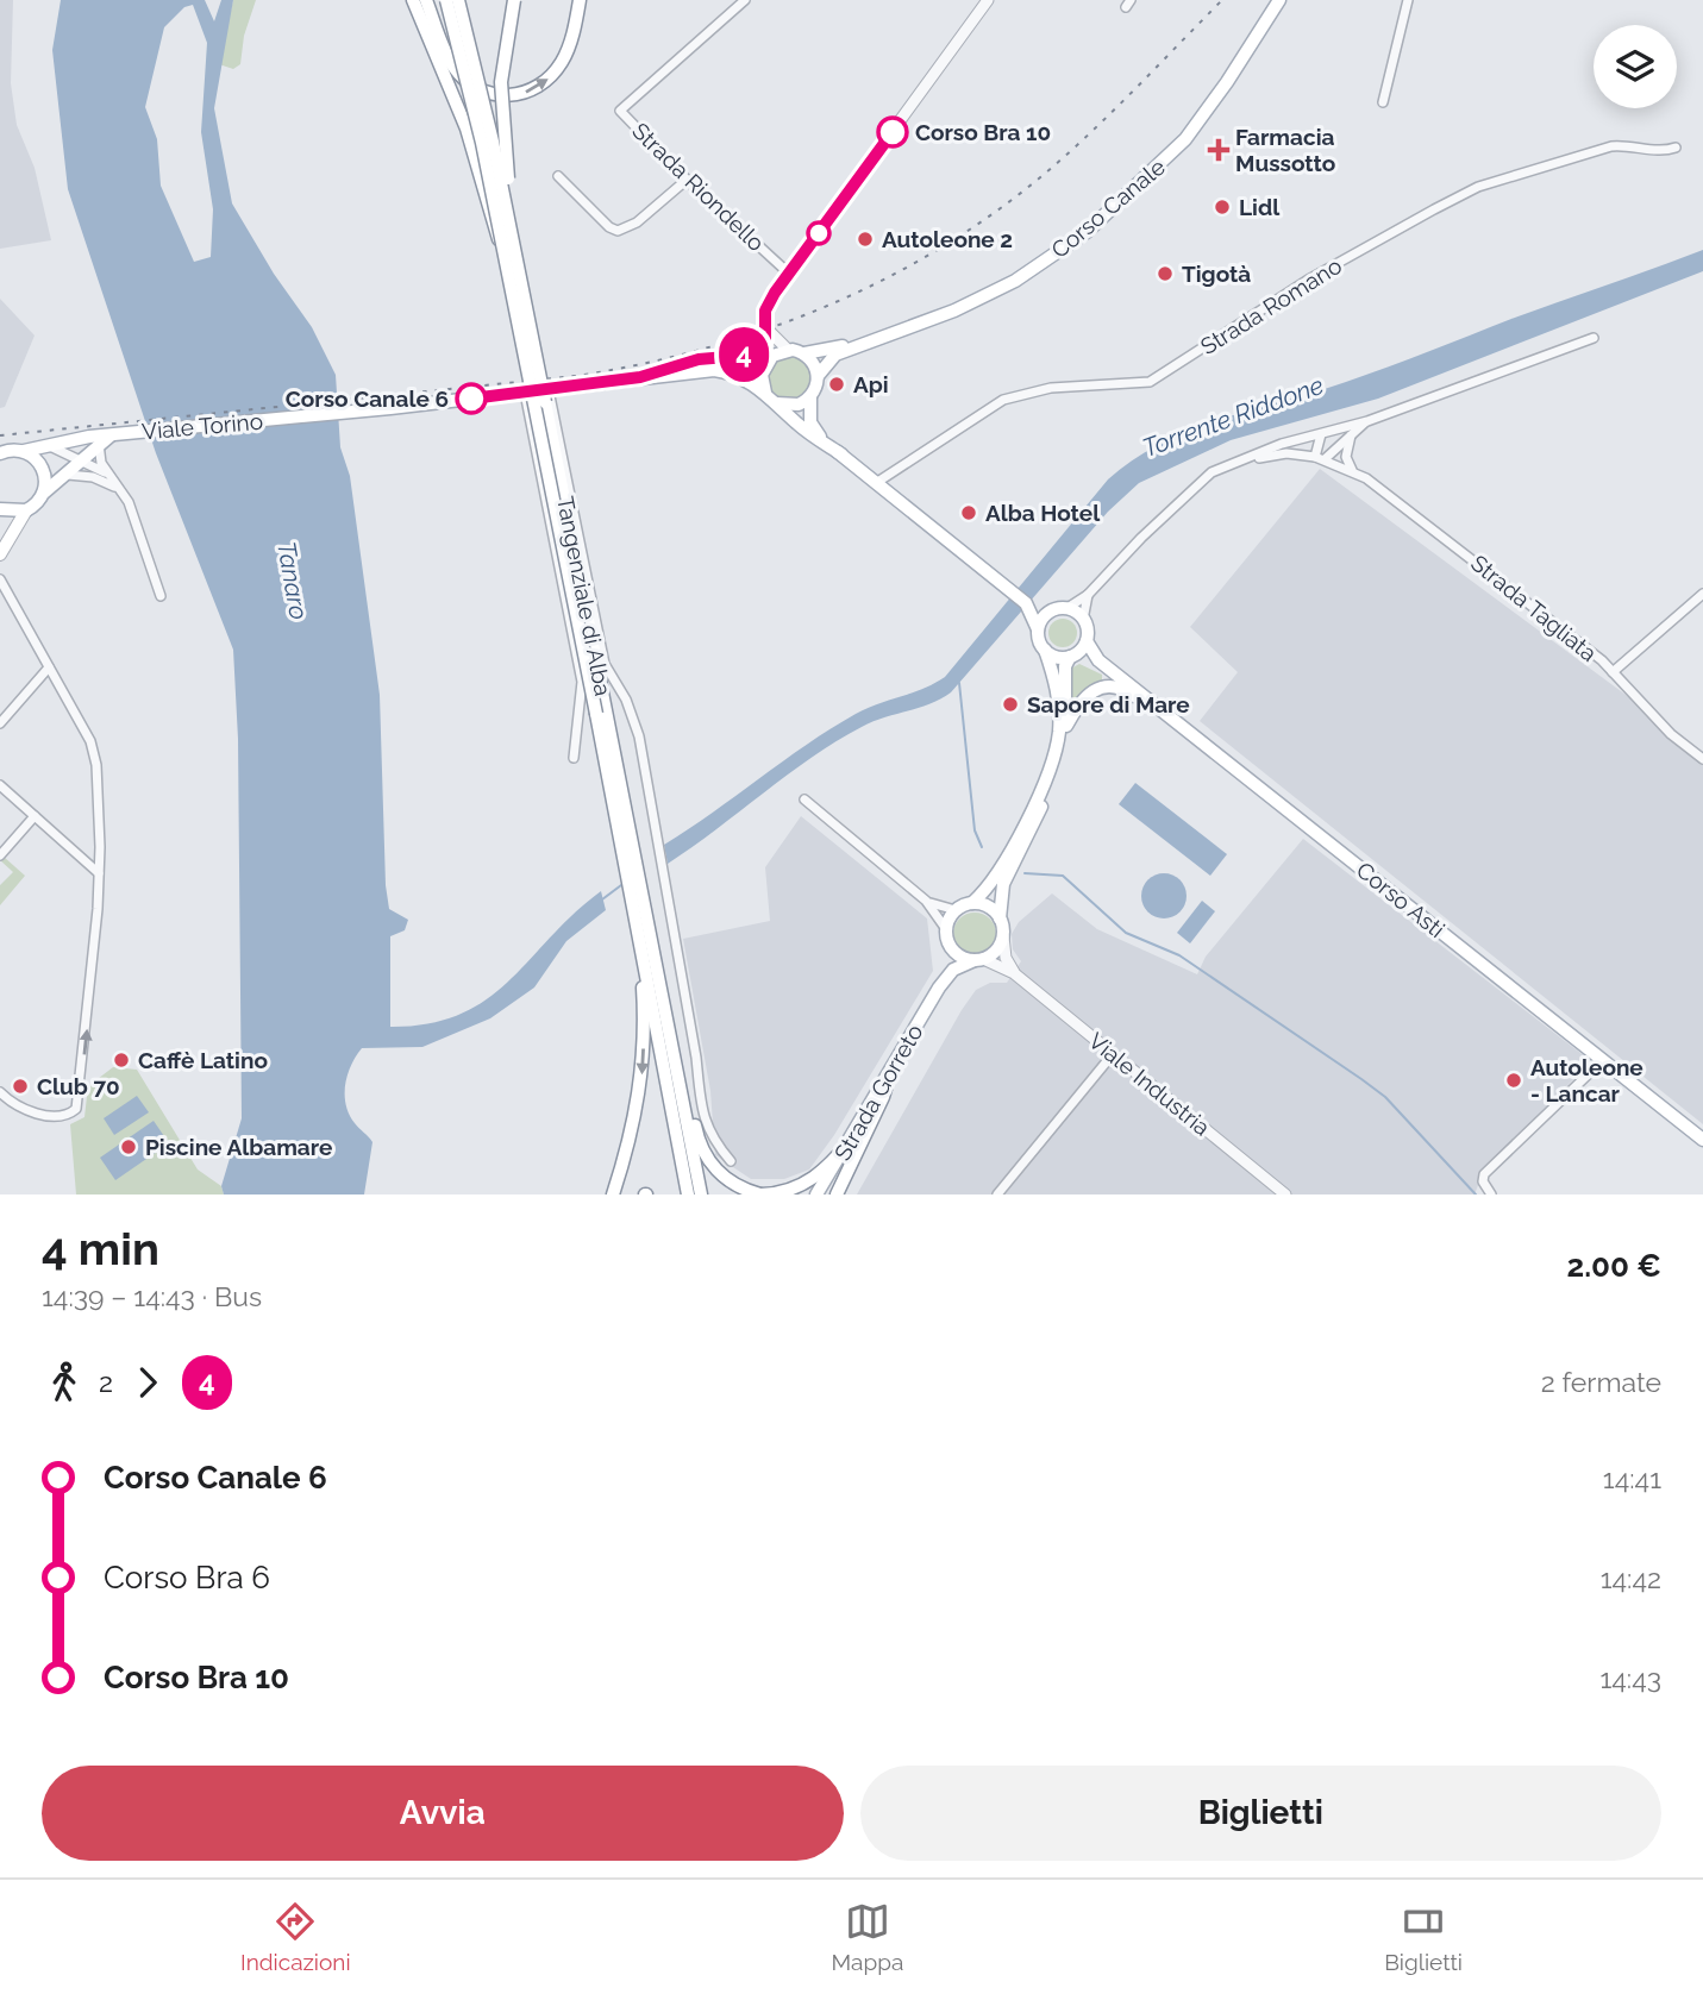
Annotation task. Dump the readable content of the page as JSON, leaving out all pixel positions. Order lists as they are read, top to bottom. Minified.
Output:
{"streets":{"main road":["Corso Canale","Viale Torino","Tangenziale di Alba","Corso Asti","Strada Gorreto"],"street":["Strada Riondello","Strada Romano","Strada Tagliata","Viale Industria"]},"crossings":[["Viale Industria","Strada Gorreto"]],"water":["Torrente Riddone","Tanaro"],"places":{"other":["Corso Bra 10","Lidl","Autoleone 2","Tigotà","Api","Corso Canale 6","Alba Hotel","Sapore di Mare","Caffè Latino","Autoleone - Lancar","Club 70","Piscine Albamare"],"health":["Farmacia Mussotto"]},"lines":["bus line 4"],"page":{"on_map":"4","heading":["4 min","14:39 – 14:43 · Bus","2.00 €"],"legs":["2","4","2 fermate"],"list":[{"name":"Corso Canale 6","value":"14:41"},{"name":"Corso Bra 6","value":"14:42"},{"name":"Corso Bra 10","value":"14:43"}],"buttons":["Avvia","Biglietti"],"tabs":["Indicazioni","Mappa","Biglietti"]}}
